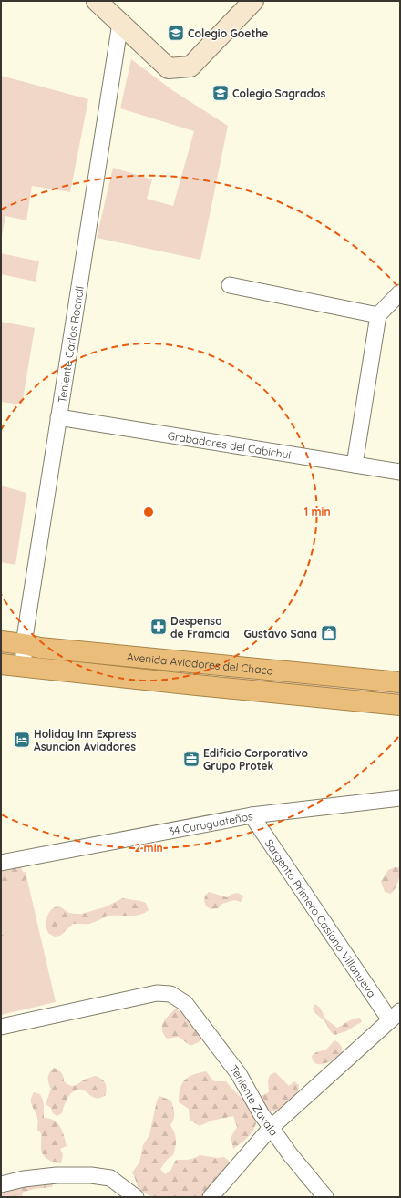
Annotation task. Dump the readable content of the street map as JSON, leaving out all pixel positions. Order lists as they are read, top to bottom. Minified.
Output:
{"streets":{"highway":["Avenida Aviadores del Chaco"],"street":["Teniente Carlos Rocholl","Grabadores del Cabichuí","34 Curuguateños","Sargento Primero Casiano Villanueva","Teniente Zavala"]},"crossings":[["Teniente Carlos Rocholl","Grabadores del Cabichuí"],["Teniente Carlos Rocholl","Avenida Aviadores del Chaco"],["34 Curuguateños","Sargento Primero Casiano Villanueva"]],"places":{"school or university":["Colegio Goethe","Colegio Sagrados"],"pharmacy":["Despensa de Framcia"],"shop":["Gustavo Sana"],"hotel":["Holiday Inn Express Asuncion Aviadores"],"office":["Edificio Corporativo Grupo Protek"]},"rings":["1 min","2 min"]}
